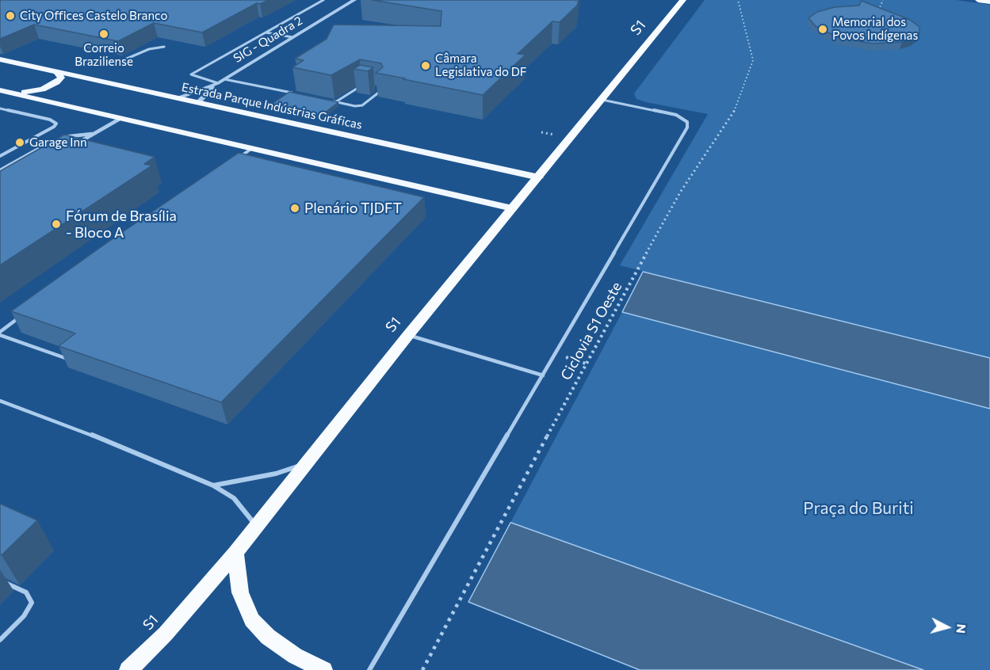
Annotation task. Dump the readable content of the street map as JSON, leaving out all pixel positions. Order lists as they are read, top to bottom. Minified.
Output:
{"streets":{"highway":["S1"],"main road":["Estrada Parque Indústrias Gráficas"],"street":["SIG - Quadra 2"],"path":["Ciclovia S1 Oeste"]},"crossings":[["S1","Estrada Parque Indústrias Gráficas"],["SIG - Quadra 2","Estrada Parque Indústrias Gráficas"]],"parks":["Praça do Buriti"],"places":["City Offices Castelo Branco","Memorial dos Povos Indígenas","Correio Braziliense","Câmara Legislativa do DF","Garage Inn","Plenário TJDFT","Fórum de Brasília - Bloco A"],"north":"right"}
